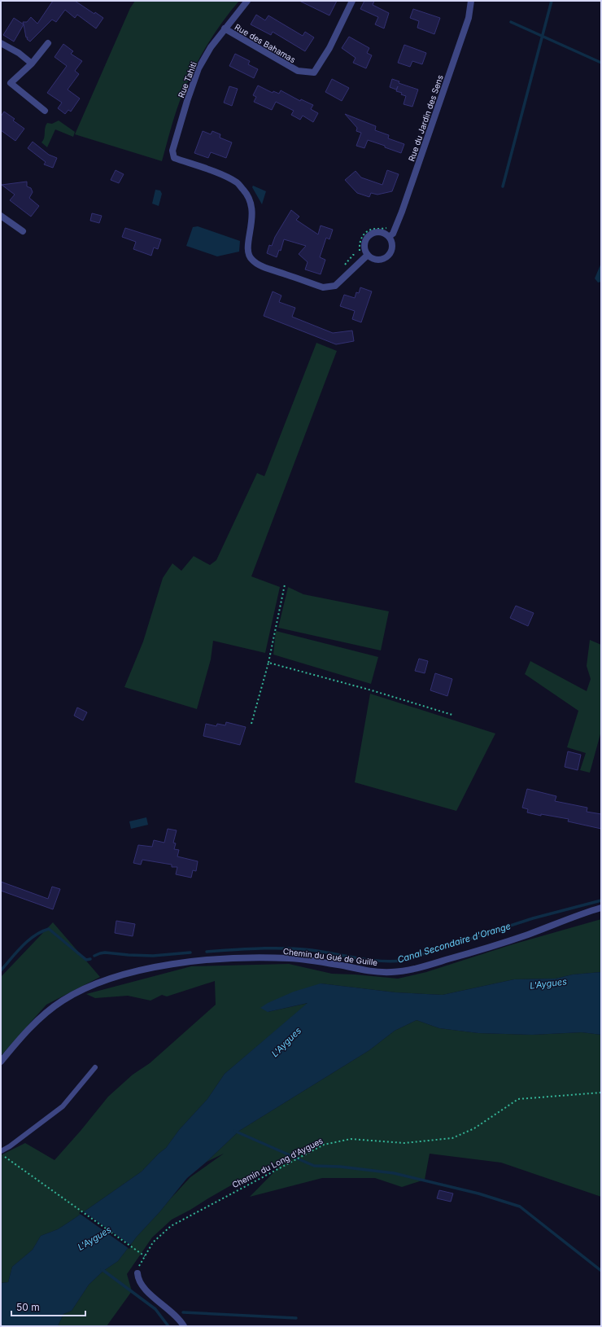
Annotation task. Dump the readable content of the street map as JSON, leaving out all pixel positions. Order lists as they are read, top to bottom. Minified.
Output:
{"streets":{"street":["Rue des Bahamas","Rue Tahiti","Rue du Jardin des Sens","Chemin du Gué de Guille"],"path":["Chemin du Long d'Aygues"]},"crossings":[["Rue des Bahamas","Rue Tahiti"],["Rue Tahiti","Rue du Jardin des Sens"]],"water":["Canal Secondaire d'Orange","L'Aygues"],"scale_bar":"50 m"}
